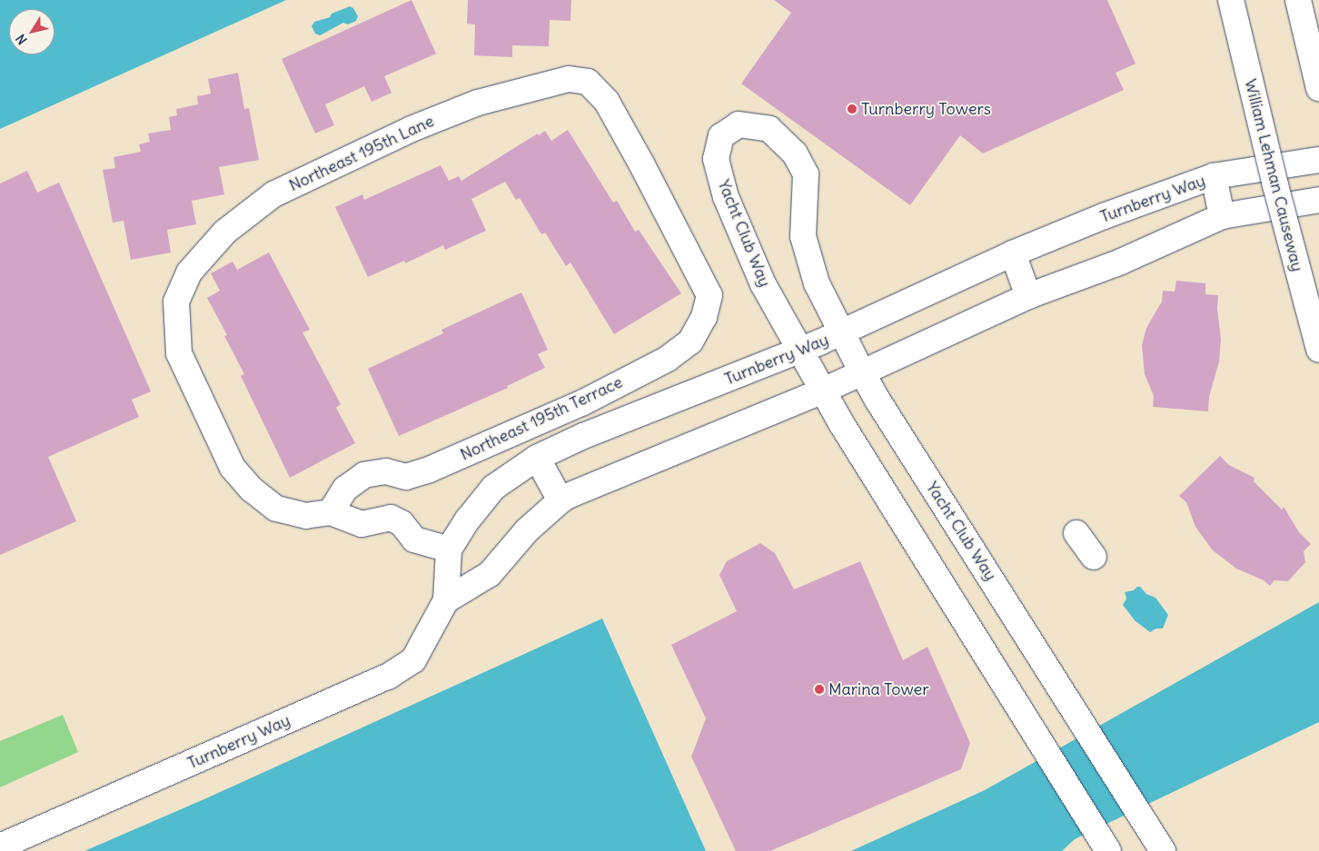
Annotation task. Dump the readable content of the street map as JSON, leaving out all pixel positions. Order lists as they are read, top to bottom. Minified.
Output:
{"streets":{"main road":["Northeast 195th Lane","William Lehman Causeway","Turnberry Way","Yacht Club Way","Northeast 195th Terrace"]},"crossings":[["Northeast 195th Lane","Turnberry Way"],["Northeast 195th Lane","Northeast 195th Terrace"],["Turnberry Way","Yacht Club Way"]],"places":["Turnberry Towers","Marina Tower"],"north":"bottom left"}
